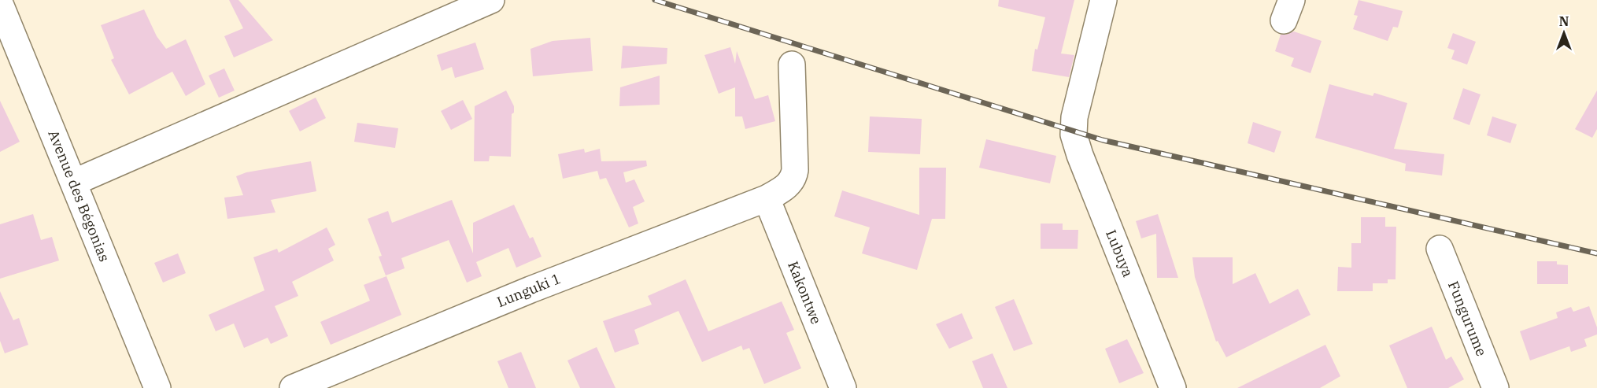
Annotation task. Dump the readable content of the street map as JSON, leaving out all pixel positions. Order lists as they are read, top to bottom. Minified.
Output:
{"streets":{"street":["Avenue des Bégonias","Lubuya","Lunguki 1","Kakontwe","Fungurume"]},"crossings":[["Lunguki 1","Kakontwe"]],"north":"top"}
